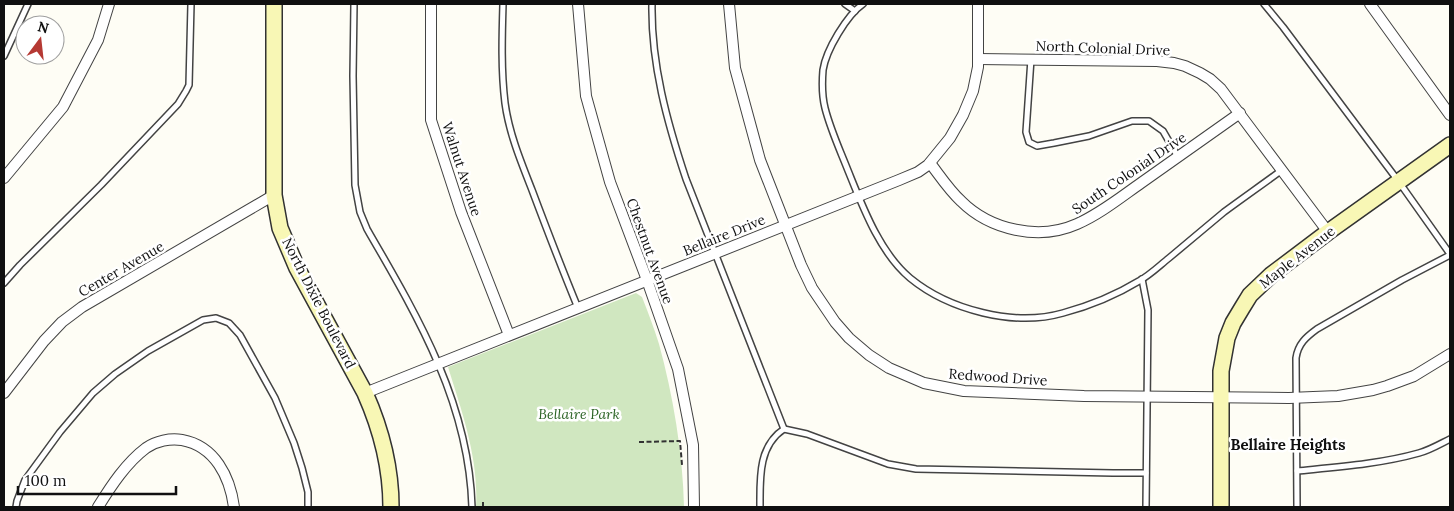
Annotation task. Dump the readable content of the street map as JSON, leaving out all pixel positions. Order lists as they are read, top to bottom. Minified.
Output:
{"streets":{"main road":["Maple Avenue","North Dixie Boulevard"],"street":["North Colonial Drive","Walnut Avenue","South Colonial Drive","Bellaire Drive","Chestnut Avenue","Center Avenue","Redwood Drive"]},"crossings":[["North Colonial Drive","South Colonial Drive"],["North Colonial Drive","Bellaire Drive"],["North Colonial Drive","Maple Avenue"],["Walnut Avenue","Bellaire Drive"],["South Colonial Drive","Bellaire Drive"],["Bellaire Drive","Chestnut Avenue"],["Bellaire Drive","North Dixie Boulevard"],["Bellaire Drive","Redwood Drive"],["Maple Avenue","Redwood Drive"],["Center Avenue","North Dixie Boulevard"]],"districts":["Bellaire Heights"],"parks":["Bellaire Park"],"scale_bar":"100 m","north":"top"}
